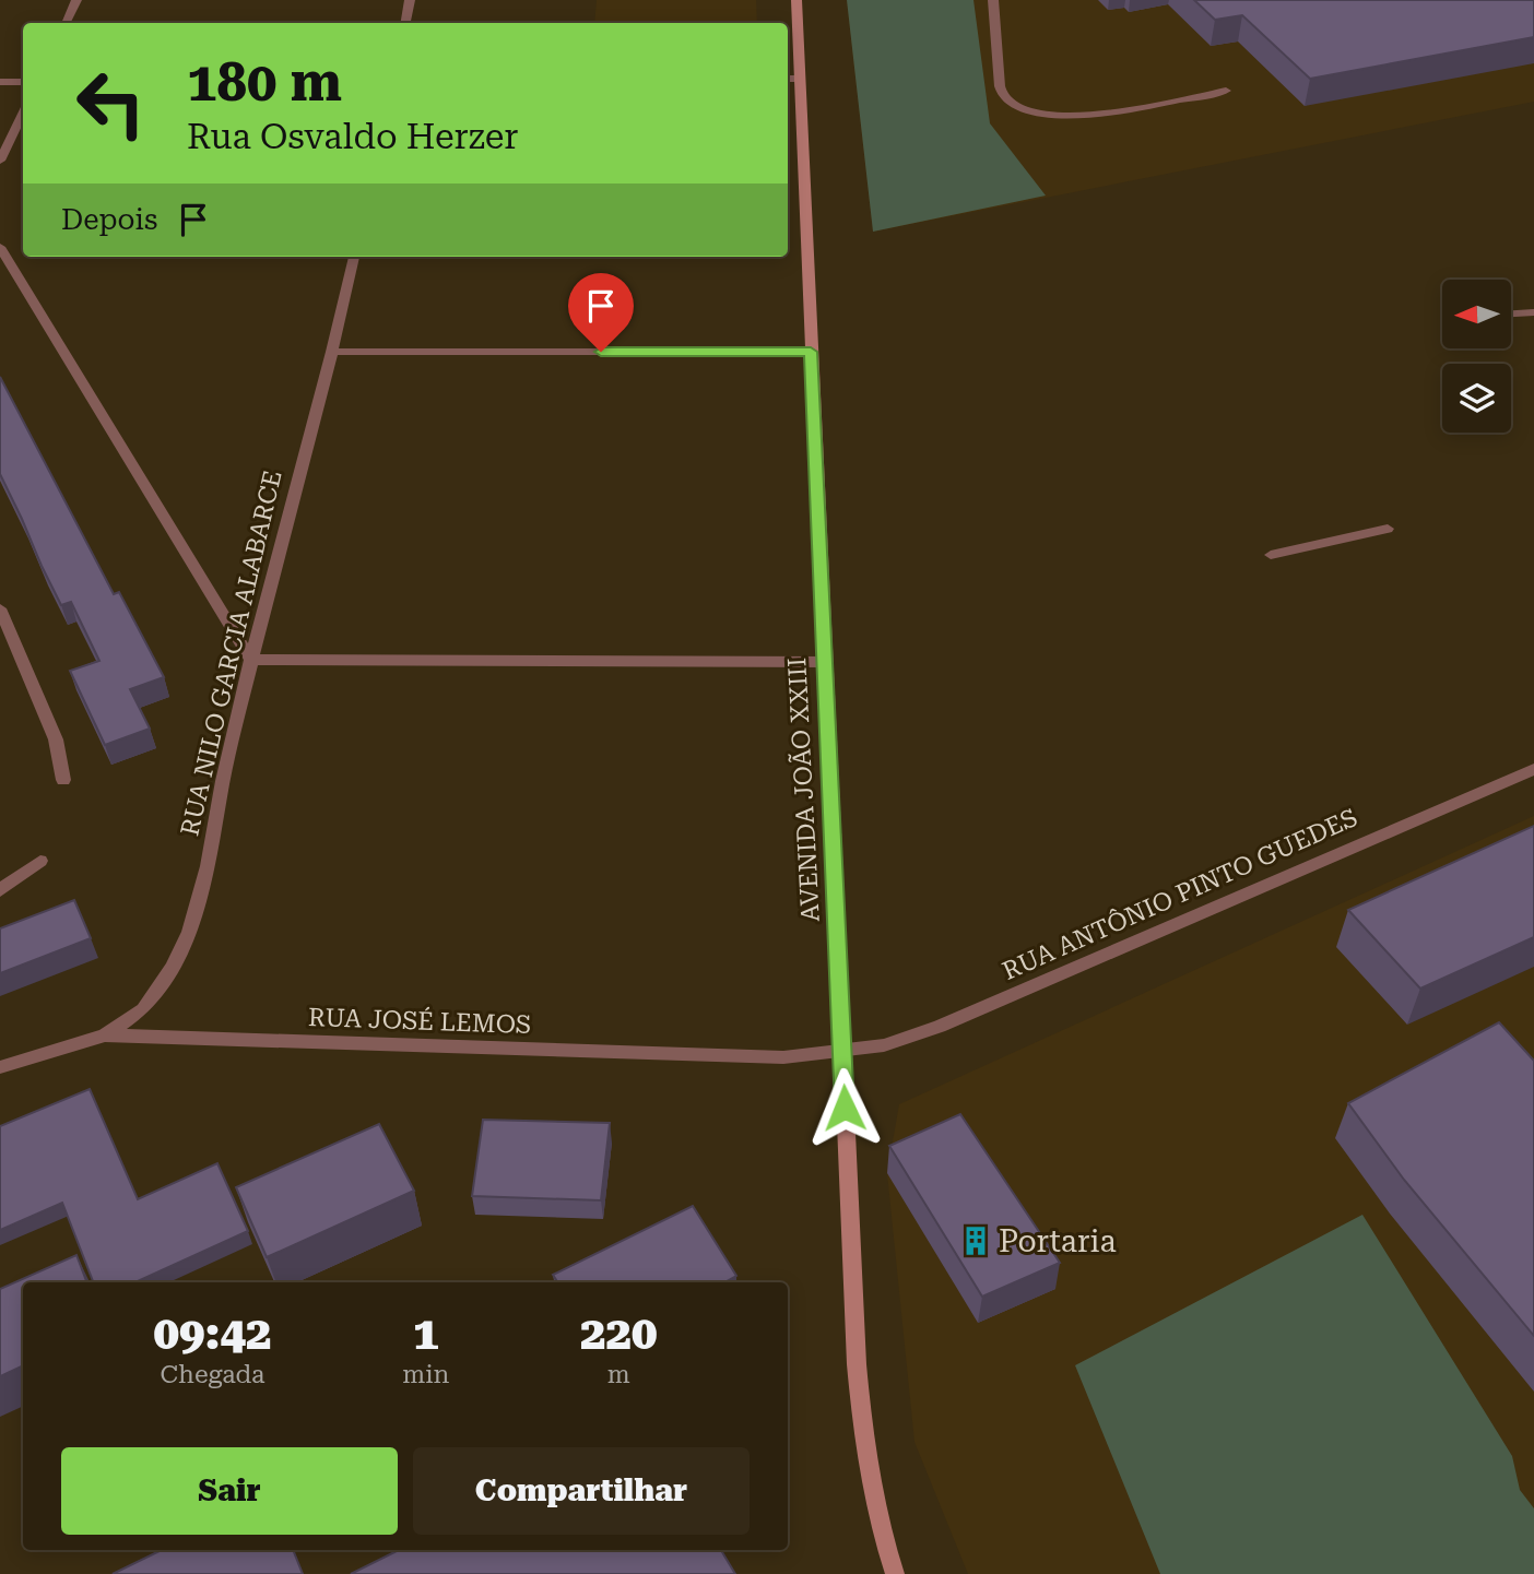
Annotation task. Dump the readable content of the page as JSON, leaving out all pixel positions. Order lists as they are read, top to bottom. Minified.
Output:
{"streets":{"main road":["AVENIDA JOÃO XXIII"],"street":["RUA NILO GARCIA ALABARCE","RUA ANTÔNIO PINTO GUEDES","RUA JOSÉ LEMOS"]},"crossings":[["RUA NILO GARCIA ALABARCE","RUA JOSÉ LEMOS"],["AVENIDA JOÃO XXIII","RUA ANTÔNIO PINTO GUEDES"],["AVENIDA JOÃO XXIII","RUA JOSÉ LEMOS"],["RUA ANTÔNIO PINTO GUEDES","RUA JOSÉ LEMOS"]],"places":{"building":["Portaria"]},"north":"left","page":{"turn":["180 m","Rua Osvaldo Herzer"],"then":"Depois","eta":["09:42","Chegada","1","min","220","m"],"buttons":["Sair","Compartilhar"]}}
